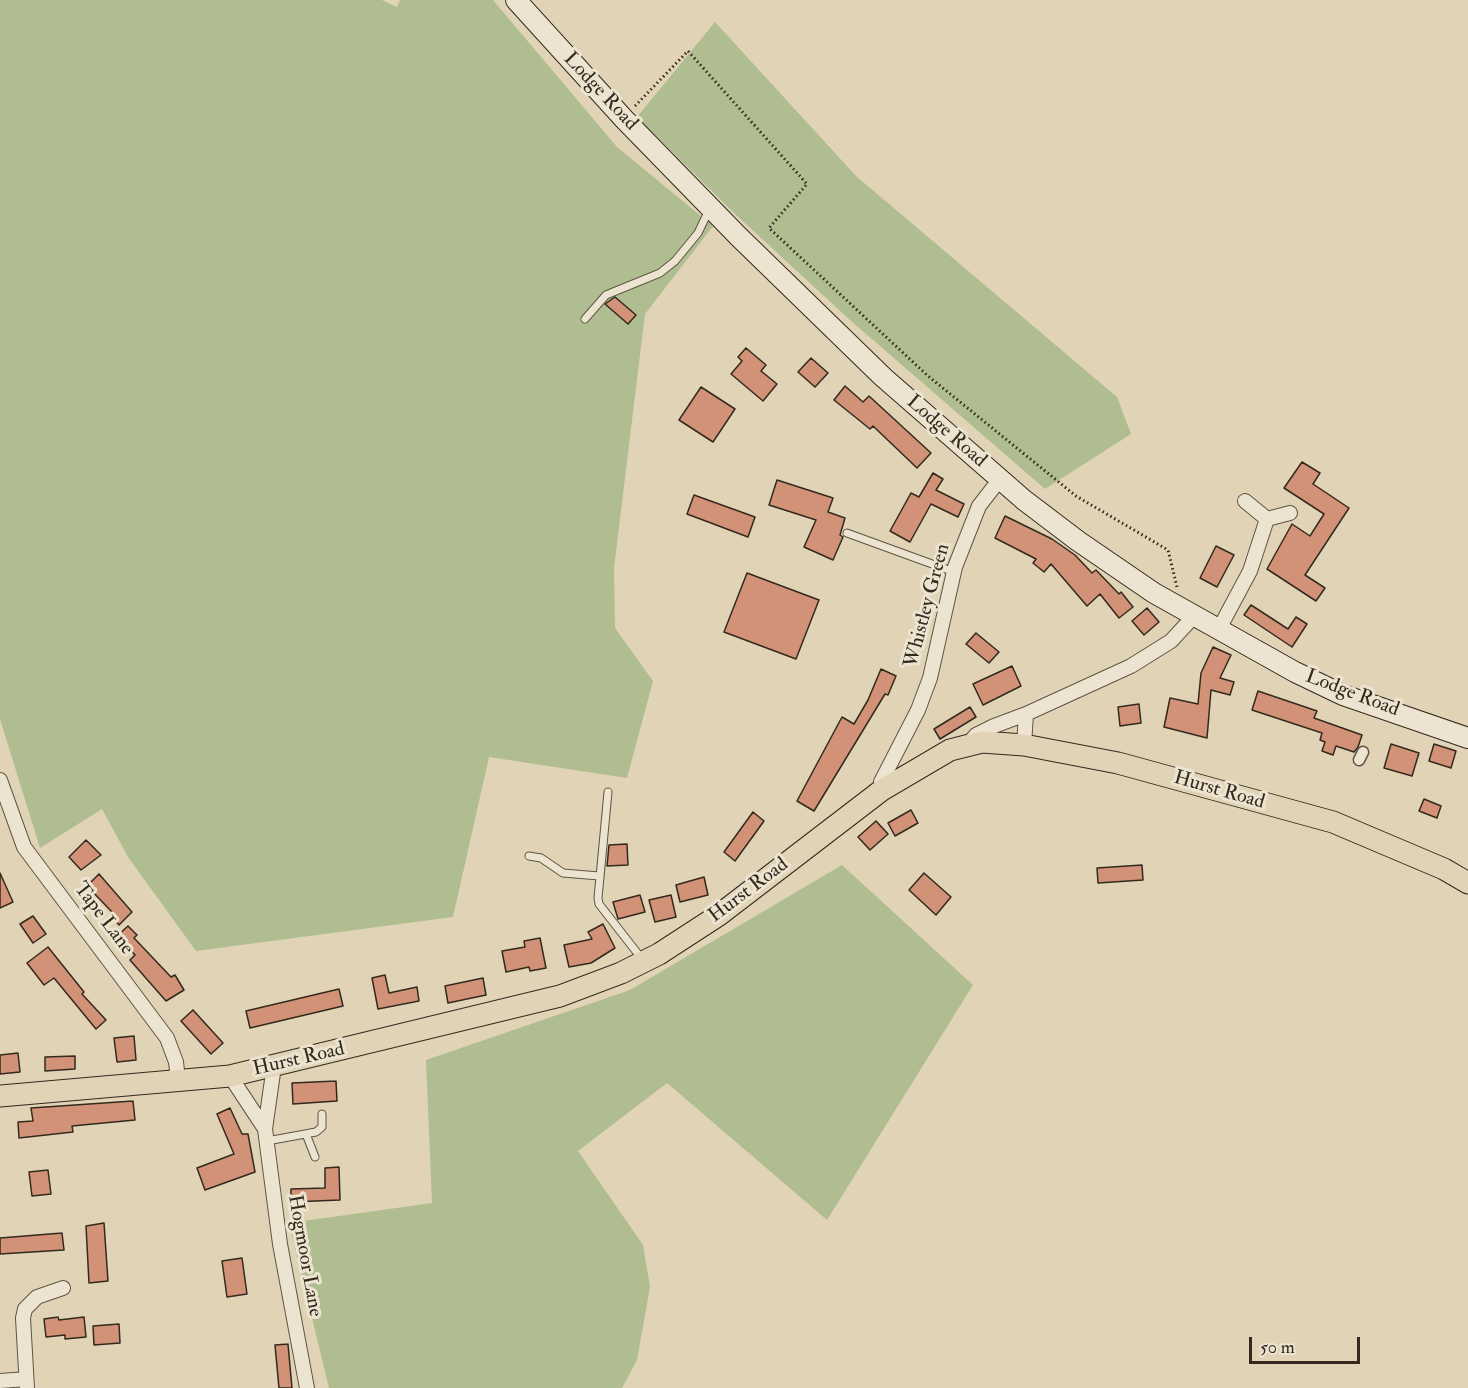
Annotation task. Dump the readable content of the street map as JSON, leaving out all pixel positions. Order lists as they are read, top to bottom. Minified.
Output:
{"streets":{"main road":["Lodge Road","Hurst Road"],"street":["Whistley Green","Tape Lane","Hogmoor Lane"]},"crossings":[["Lodge Road","Whistley Green"],["Whistley Green","Hurst Road"],["Hurst Road","Tape Lane"],["Hurst Road","Hogmoor Lane"]],"scale_bar":"50 m"}
